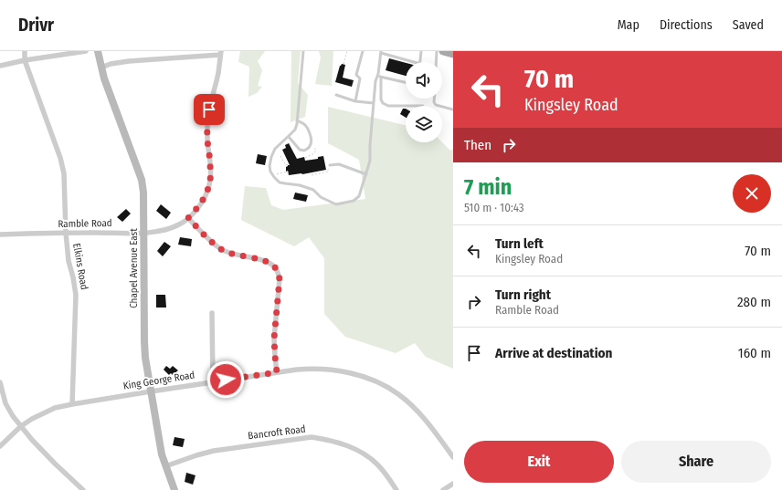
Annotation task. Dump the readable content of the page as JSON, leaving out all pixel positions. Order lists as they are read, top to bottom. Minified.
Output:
{"streets":{"street":["Ramble Road","Elkins Road","Chapel Avenue East","King George Road","Bancroft Road"]},"crossings":[["Ramble Road","Elkins Road"],["Ramble Road","Chapel Avenue East"],["Elkins Road","King George Road"],["Chapel Avenue East","King George Road"],["Chapel Avenue East","Bancroft Road"]],"page":{"header":"Drivr","nav":["Map","Directions","Saved"],"turn":["70 m","Kingsley Road"],"then":"Then","heading":["7 min","510 m · 10:43"],"list":[{"name":"Turn left","note":"Kingsley Road","value":"70 m"},{"name":"Turn right","note":"Ramble Road","value":"280 m"},{"name":"Arrive at destination","value":"160 m"}],"buttons":["Exit","Share"]}}
